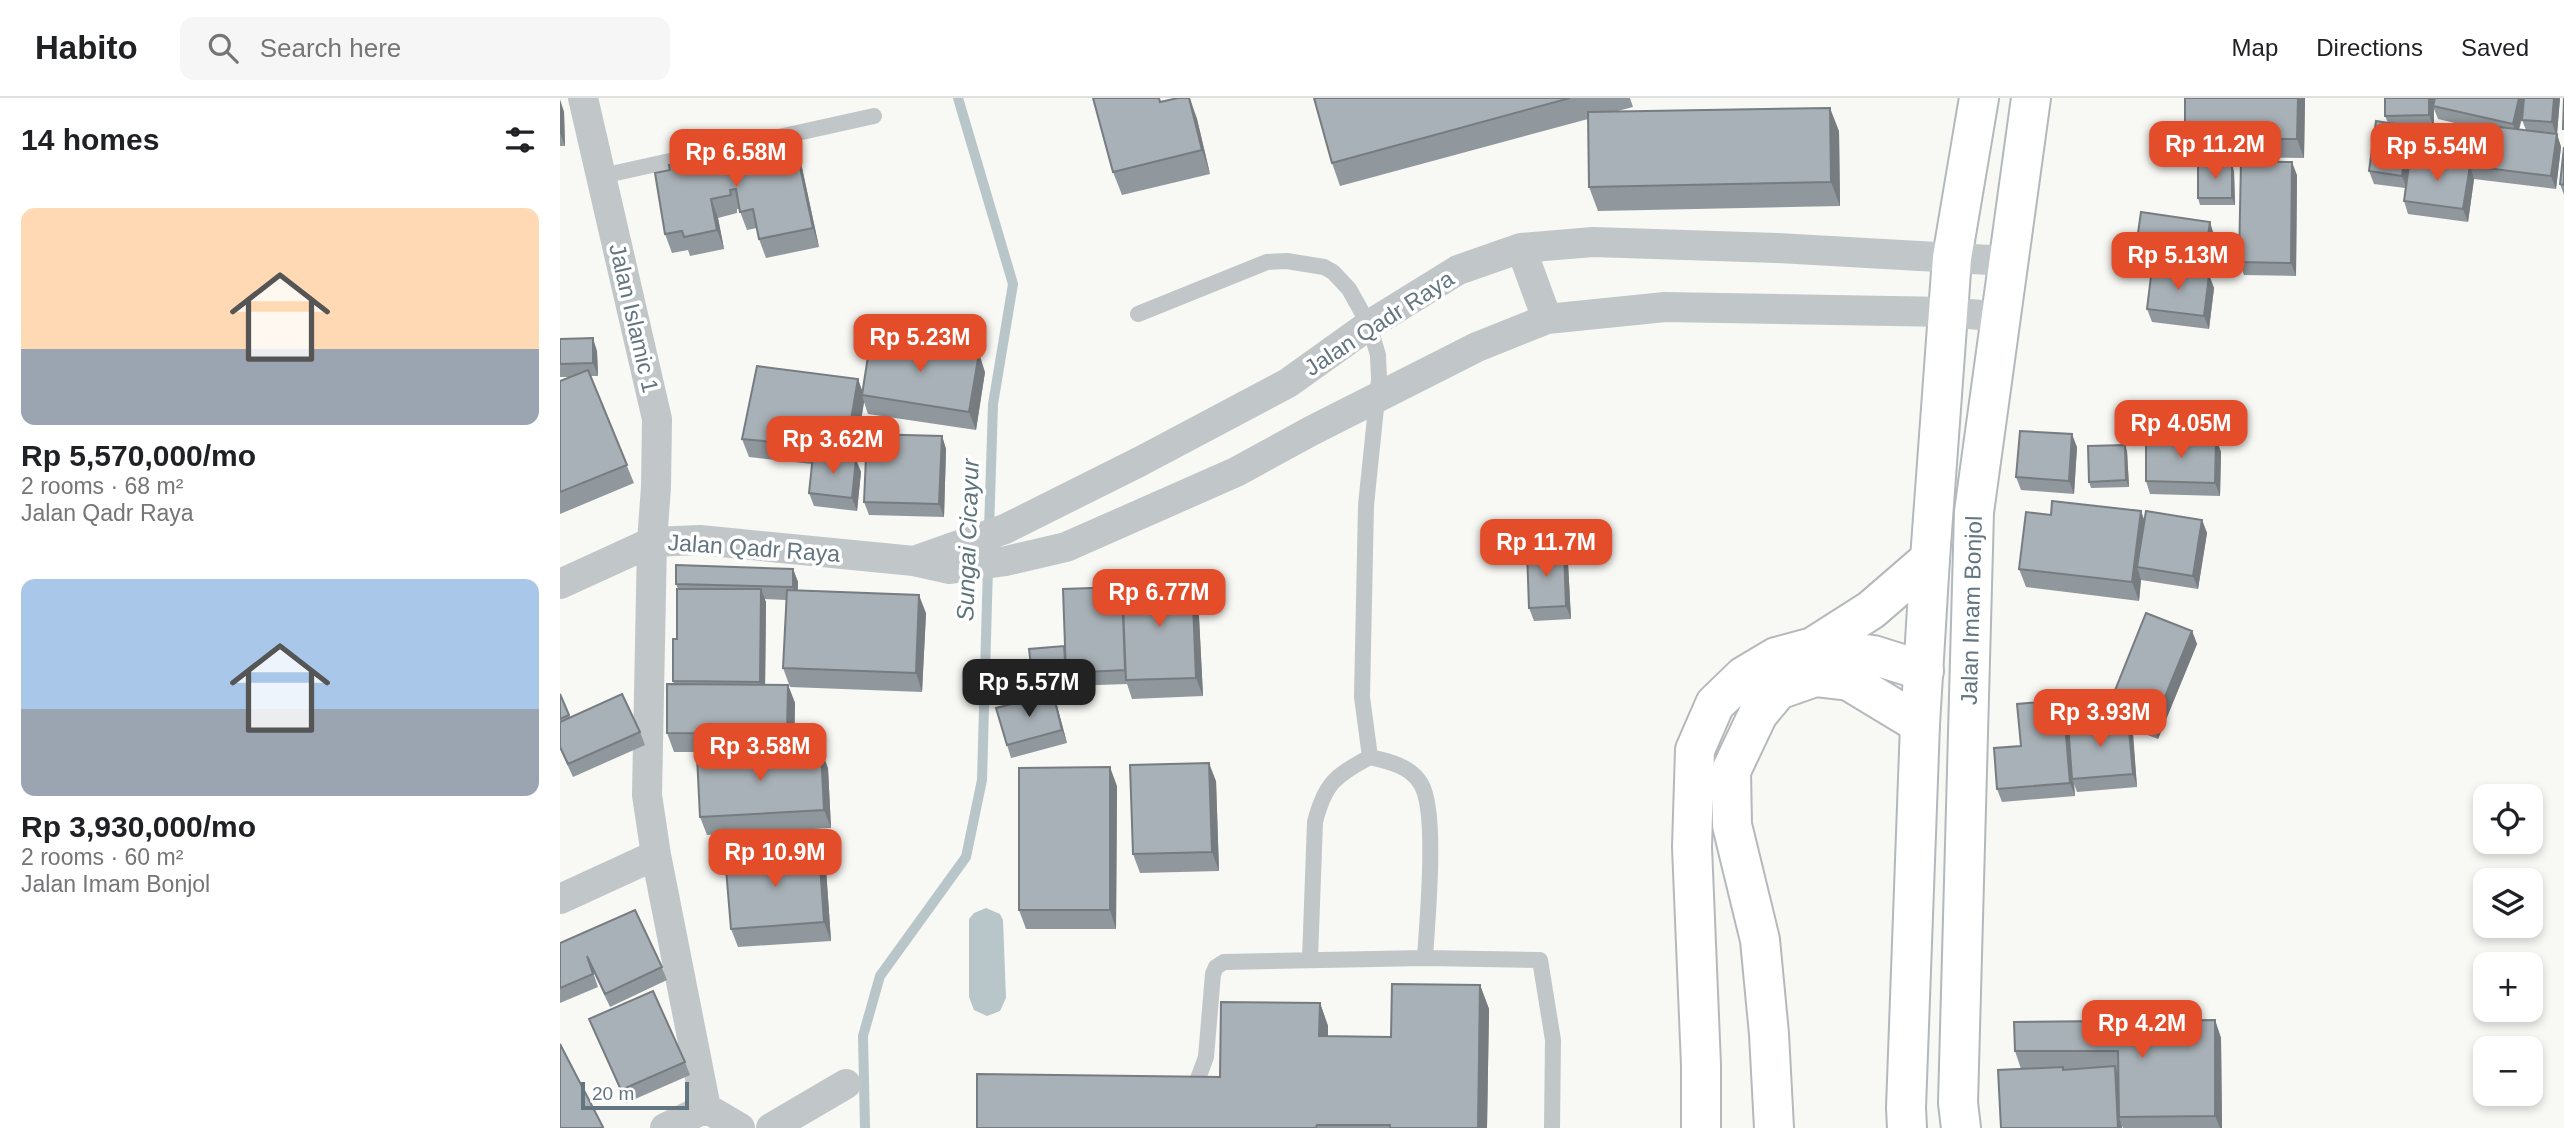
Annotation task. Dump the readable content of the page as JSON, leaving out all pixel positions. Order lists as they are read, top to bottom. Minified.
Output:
{"streets":{"main road":["Jalan Imam Bonjol"],"street":["Jalan Islamic 1","Jalan Qadr Raya"]},"crossings":[["Jalan Islamic 1","Jalan Qadr Raya"],["Jalan Qadr Raya","Jalan Imam Bonjol"]],"water":["Sungai Cicayur"],"scale_bar":"20 m","page":{"header":"Habito","search":"Search here","nav":["Map","Directions","Saved"],"heading":"14 homes","price":["Rp 11.2M","Rp 5.54M","Rp 6.58M","Rp 5.13M","Rp 5.23M","Rp 4.05M","Rp 3.62M","Rp 11.7M","Rp 6.77M","Rp 5.57M","Rp 3.93M","Rp 3.58M","Rp 10.9M","Rp 4.2M"],"list":[{"name":"Rp 5,570,000/mo","note":"2 rooms · 68 m² · Jalan Qadr Raya"},{"name":"Rp 3,930,000/mo","note":"2 rooms · 60 m² · Jalan Imam Bonjol"}],"map_buttons":["+","−"],"scale":"20 m"}}
